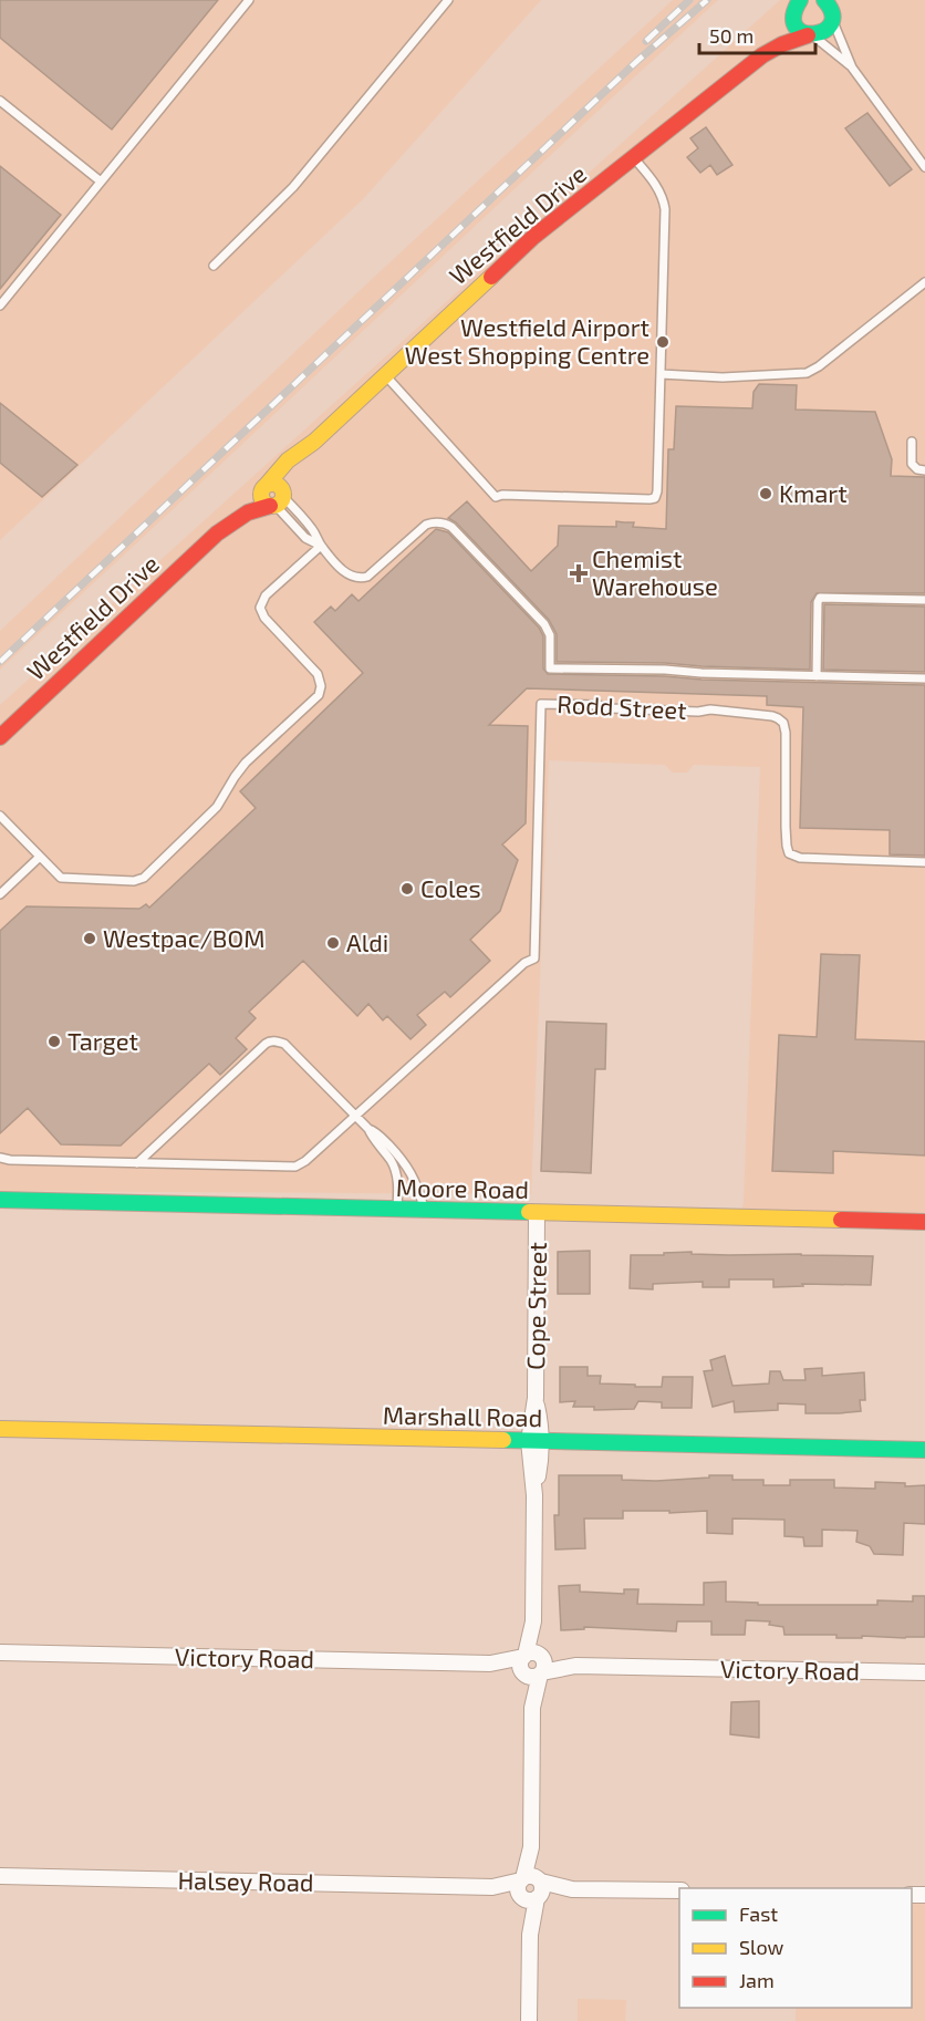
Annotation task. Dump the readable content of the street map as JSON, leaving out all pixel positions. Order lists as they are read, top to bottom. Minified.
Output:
{"streets":{"street":["Westfield Drive","Moore Road","Cope Street","Marshall Road","Victory Road","Halsey Road"],"lane":["Rodd Street"]},"crossings":[["Moore Road","Cope Street"],["Cope Street","Marshall Road"],["Cope Street","Victory Road"],["Cope Street","Halsey Road"]],"places":{"other":["Westfield Airport West Shopping Centre","Kmart","Coles","Westpac/BOM","Aldi","Target"],"health":["Chemist Warehouse"]},"legend":["Fast","Slow","Jam"],"scale_bar":"50 m"}
